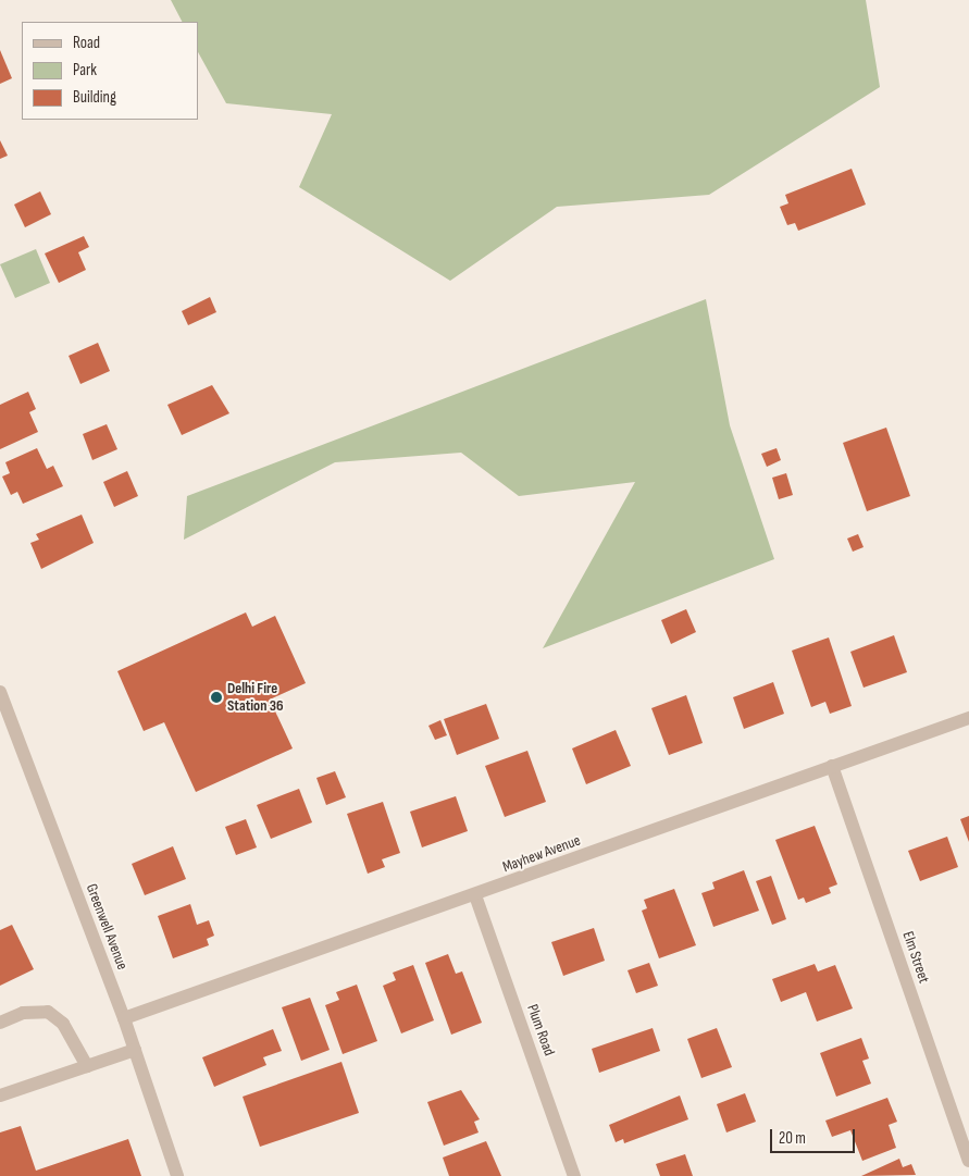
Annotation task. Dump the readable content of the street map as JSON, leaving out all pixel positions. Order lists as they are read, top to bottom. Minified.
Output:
{"streets":{"street":["Mayhew Avenue","Greenwell Avenue","Elm Street","Plum Road"]},"crossings":[["Mayhew Avenue","Greenwell Avenue"],["Mayhew Avenue","Elm Street"],["Mayhew Avenue","Plum Road"]],"places":["Delhi Fire Station 36"],"legend":["Road","Park","Building"],"scale_bar":"20 m"}
